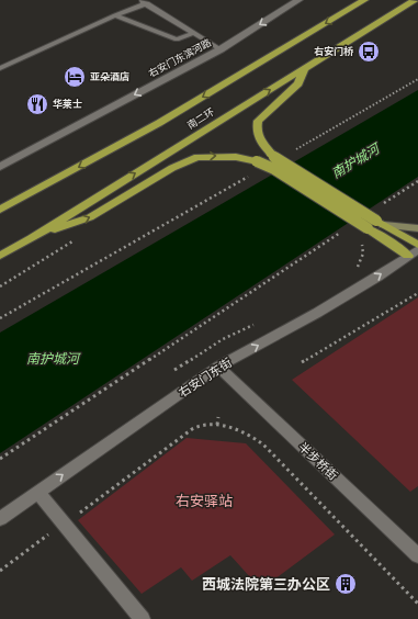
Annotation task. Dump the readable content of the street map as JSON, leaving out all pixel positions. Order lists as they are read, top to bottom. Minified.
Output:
{"streets":{"highway":["南二环"],"street":["右安门东滨河路","右安门东街","半步桥街"]},"crossings":[["右安门东街","半步桥街"]],"one_way":["右安门东滨河路","右安门东街"],"water":["南护城河"],"parks":["右安驿站"],"places":{"bus stop":["右安门桥"],"hotel":["亚朵酒店"],"restaurant":["华莱士"],"building":["西城法院第三办公区"]}}
